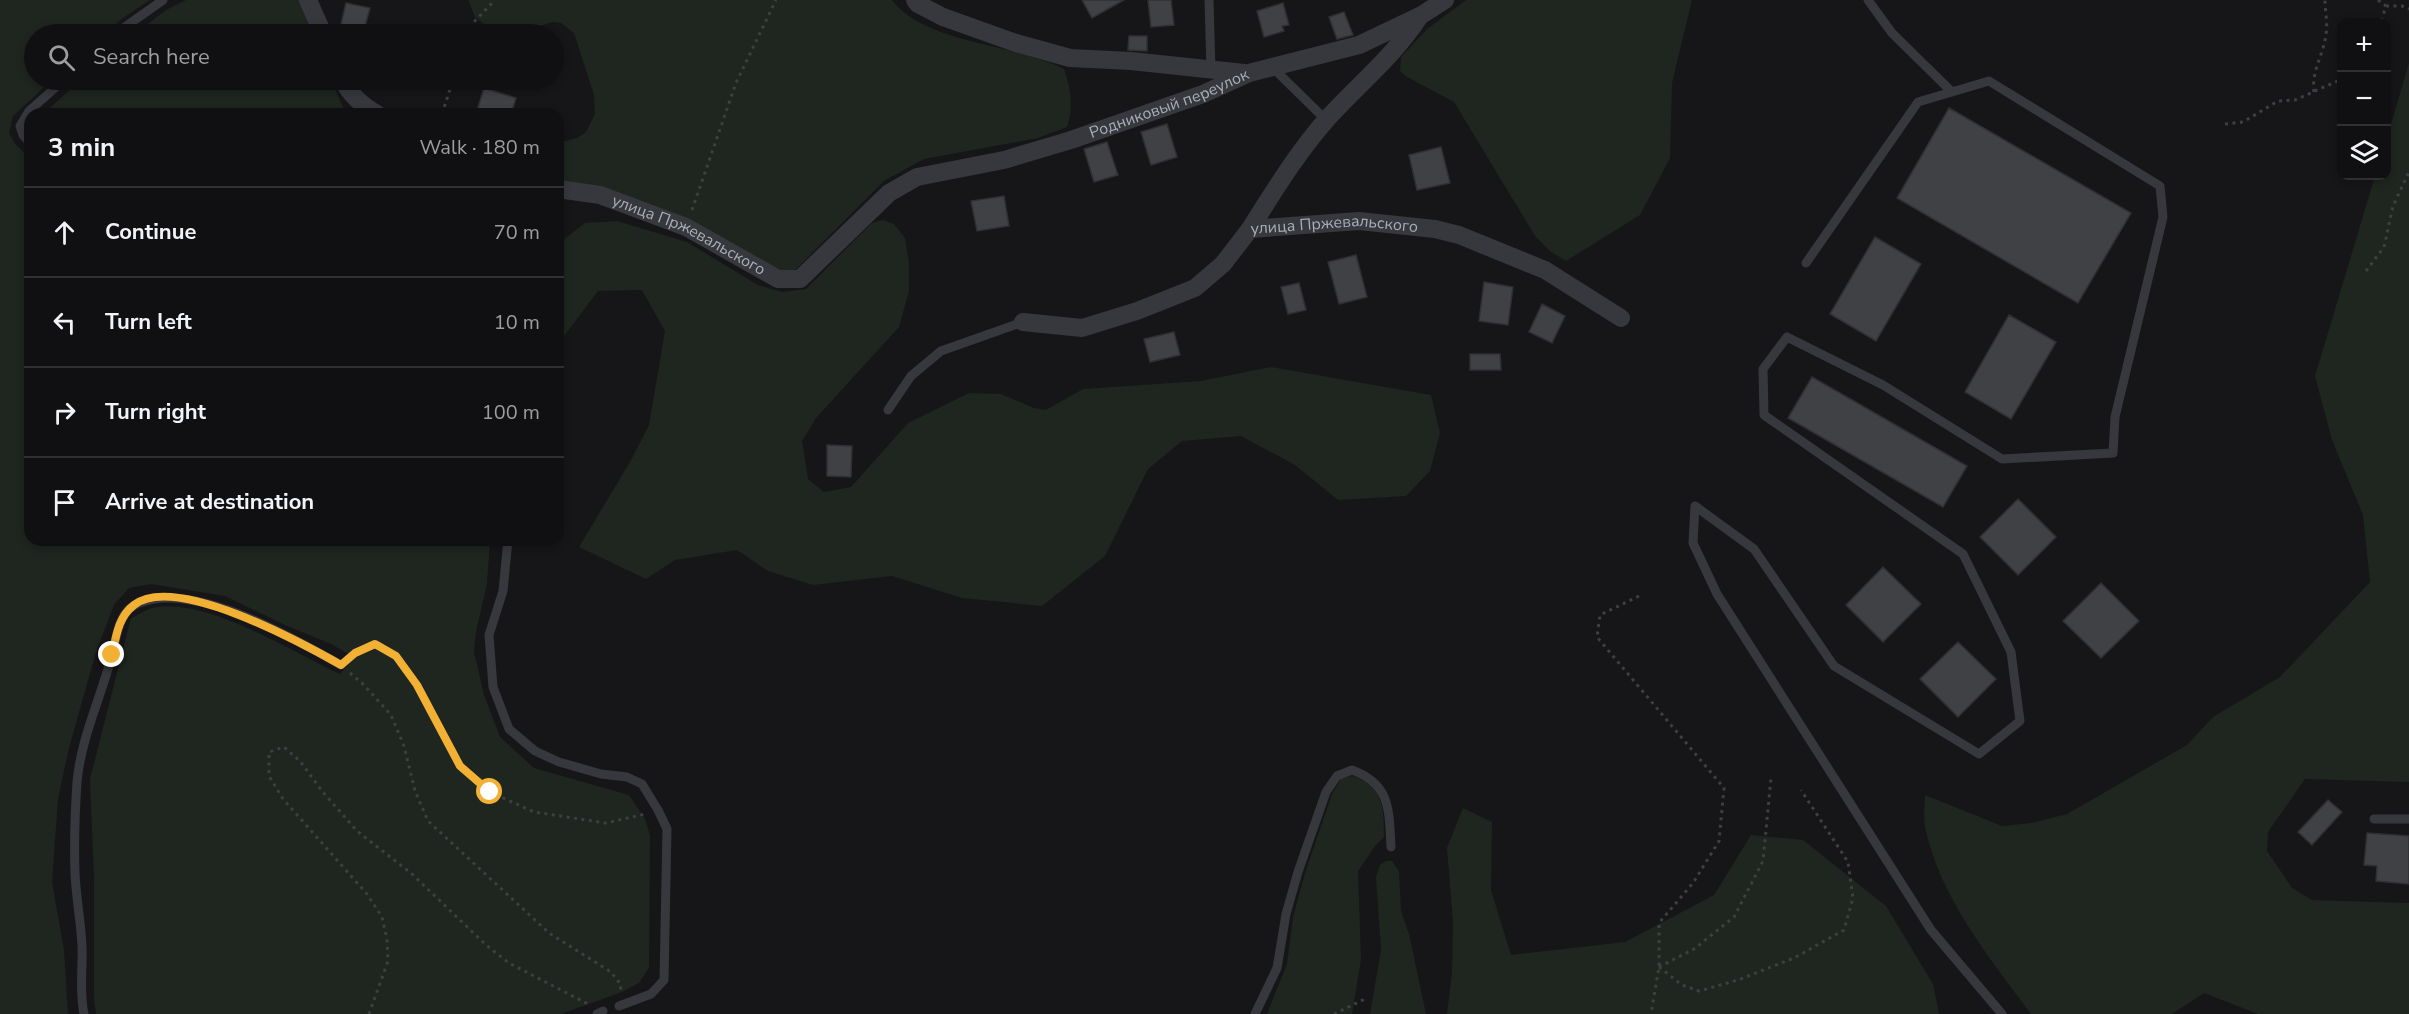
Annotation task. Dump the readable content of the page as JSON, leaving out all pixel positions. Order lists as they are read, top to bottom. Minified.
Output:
{"streets":{"street":["Родниковый переулок","улица Пржевальского"]},"crossings":[["Родниковый переулок","улица Пржевальского"]],"page":{"map_buttons":["+","−"],"search":"Search here","heading":["3 min","Walk · 180 m"],"list":[["Continue","70 m"],["Turn left","10 m"],["Turn right","100 m"],"Arrive at destination"]}}
